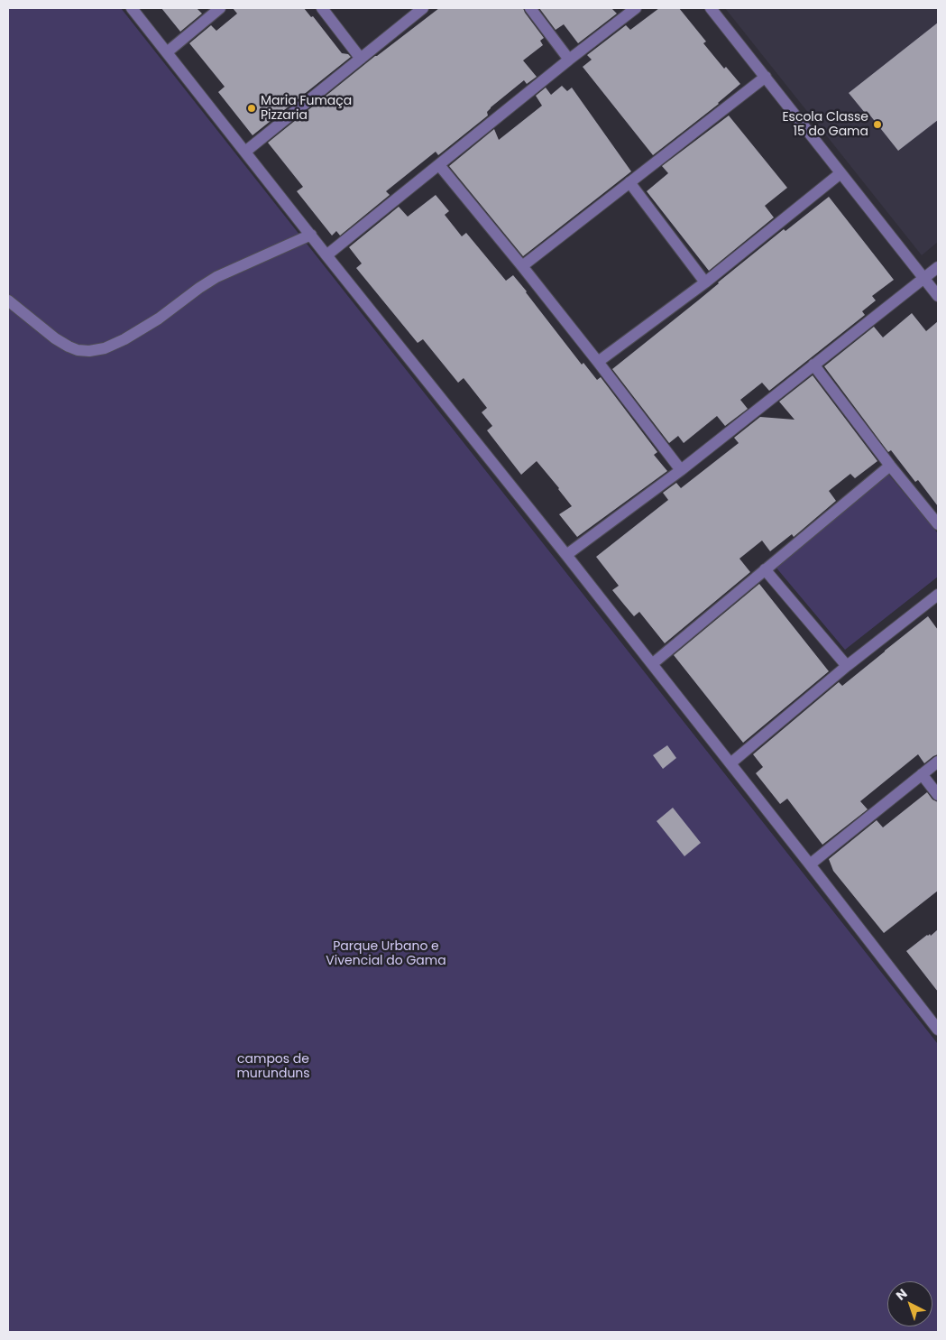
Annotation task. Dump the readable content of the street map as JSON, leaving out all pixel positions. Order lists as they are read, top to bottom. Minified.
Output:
{"parks":["Parque Urbano e Vivencial do Gama","campos de murunduns"],"places":["Maria Fumaça Pizzaria","Escola Classe 15 do Gama"],"north":"top left"}
